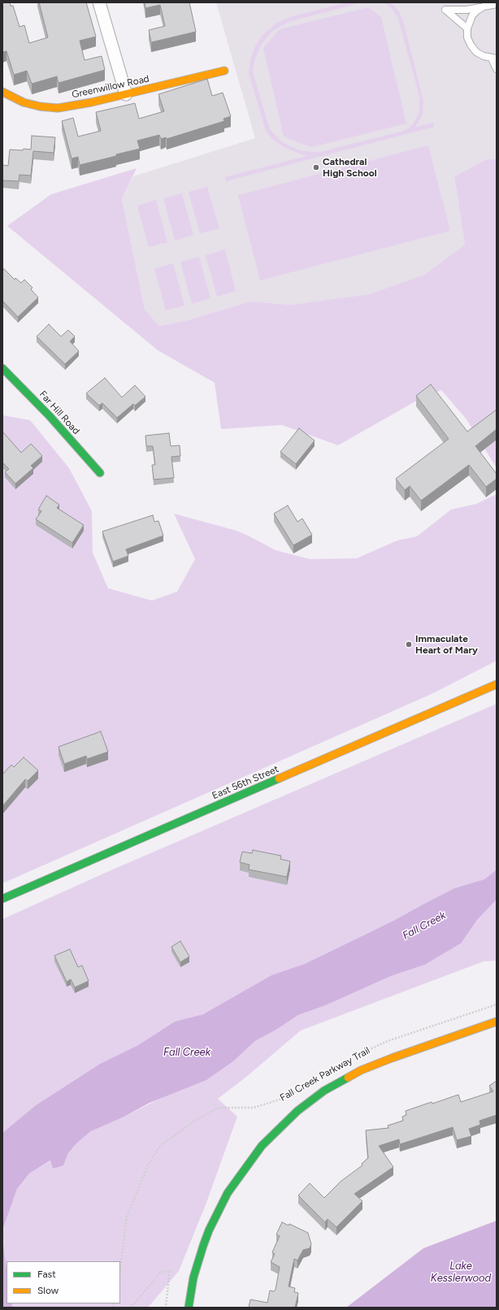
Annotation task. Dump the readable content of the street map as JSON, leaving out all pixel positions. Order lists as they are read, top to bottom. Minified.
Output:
{"streets":{"street":["Greenwillow Road","Far Hill Road","East 56th Street"],"path":["Fall Creek Parkway Trail"]},"water":["Fall Creek","Lake Kesslerwood"],"places":["Cathedral High School","Immaculate Heart of Mary"],"legend":["Fast","Slow"]}
